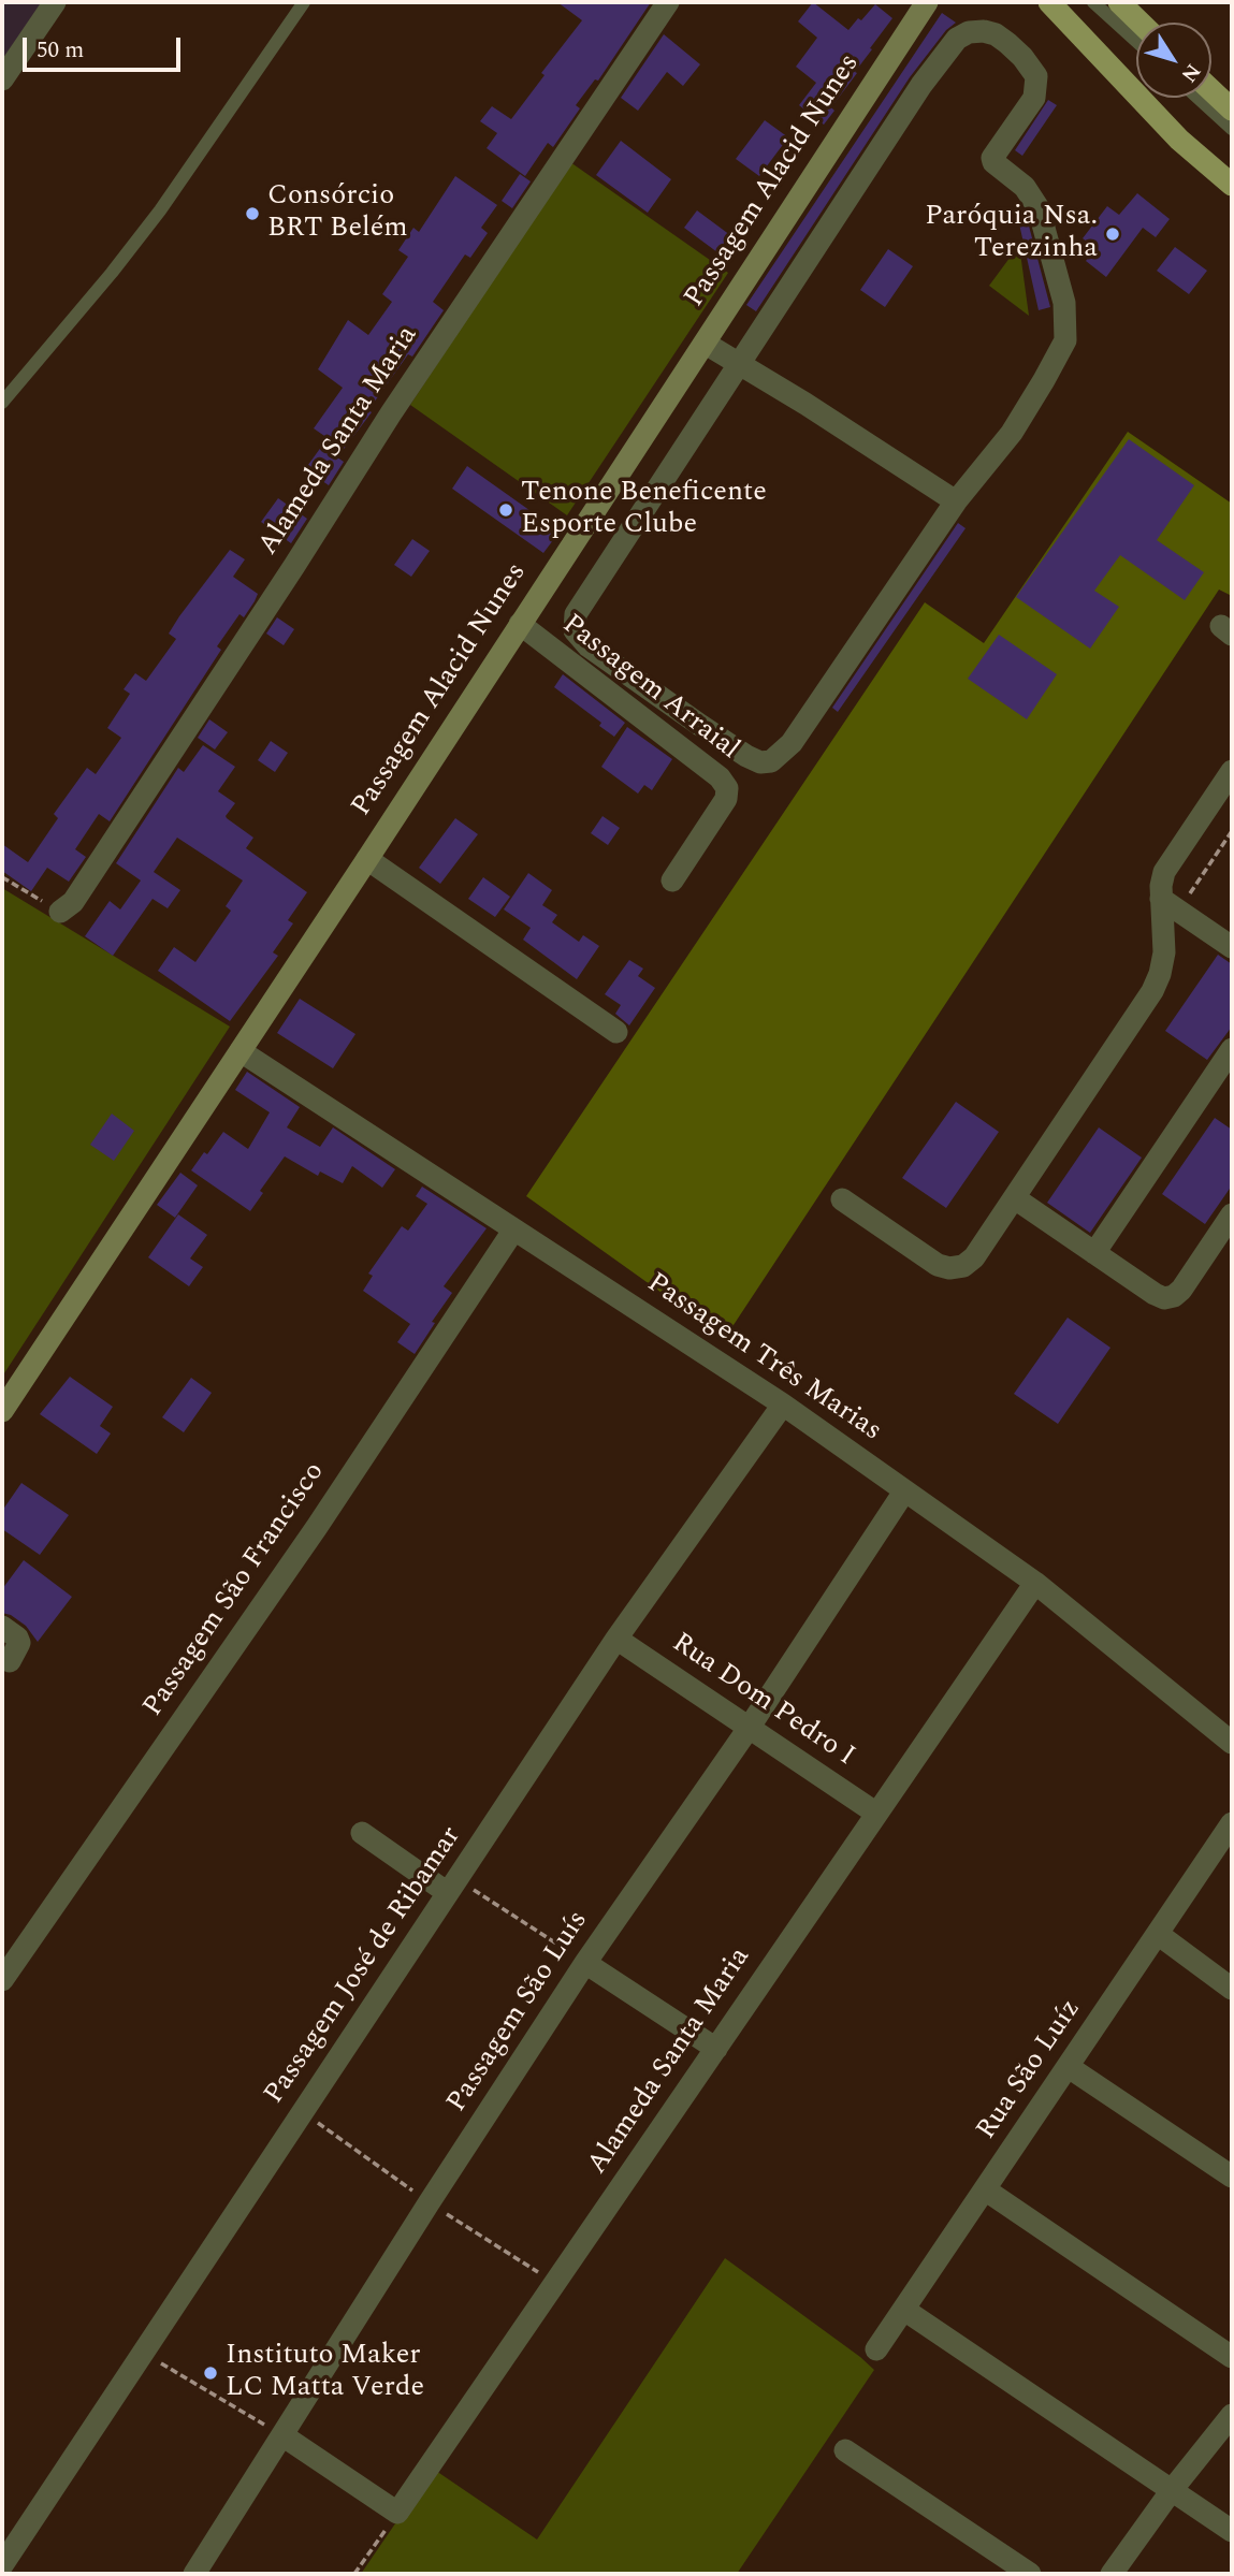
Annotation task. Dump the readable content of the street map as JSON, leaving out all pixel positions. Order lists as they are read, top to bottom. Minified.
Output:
{"streets":{"main road":["Passagem Alacid Nunes"],"street":["Alameda Santa Maria","Passagem Arraial","Passagem Três Marias","Passagem São Francisco","Rua Dom Pedro I","Passagem José de Ribamar","Passagem São Luís","Rua São Luíz"]},"crossings":[["Passagem Alacid Nunes","Passagem Arraial"],["Passagem Alacid Nunes","Passagem Três Marias"],["Alameda Santa Maria","Passagem Três Marias"],["Alameda Santa Maria","Rua Dom Pedro I"],["Passagem Três Marias","Passagem São Francisco"],["Passagem Três Marias","Passagem José de Ribamar"],["Passagem Três Marias","Passagem São Luís"],["Rua Dom Pedro I","Passagem José de Ribamar"],["Rua Dom Pedro I","Passagem São Luís"]],"places":["Consórcio BRT Belém","Paróquia Nsa. Terezinha","Tenone Beneficente Esporte Clube","Instituto Maker LC Matta Verde"],"scale_bar":"50 m","north":"bottom right"}
